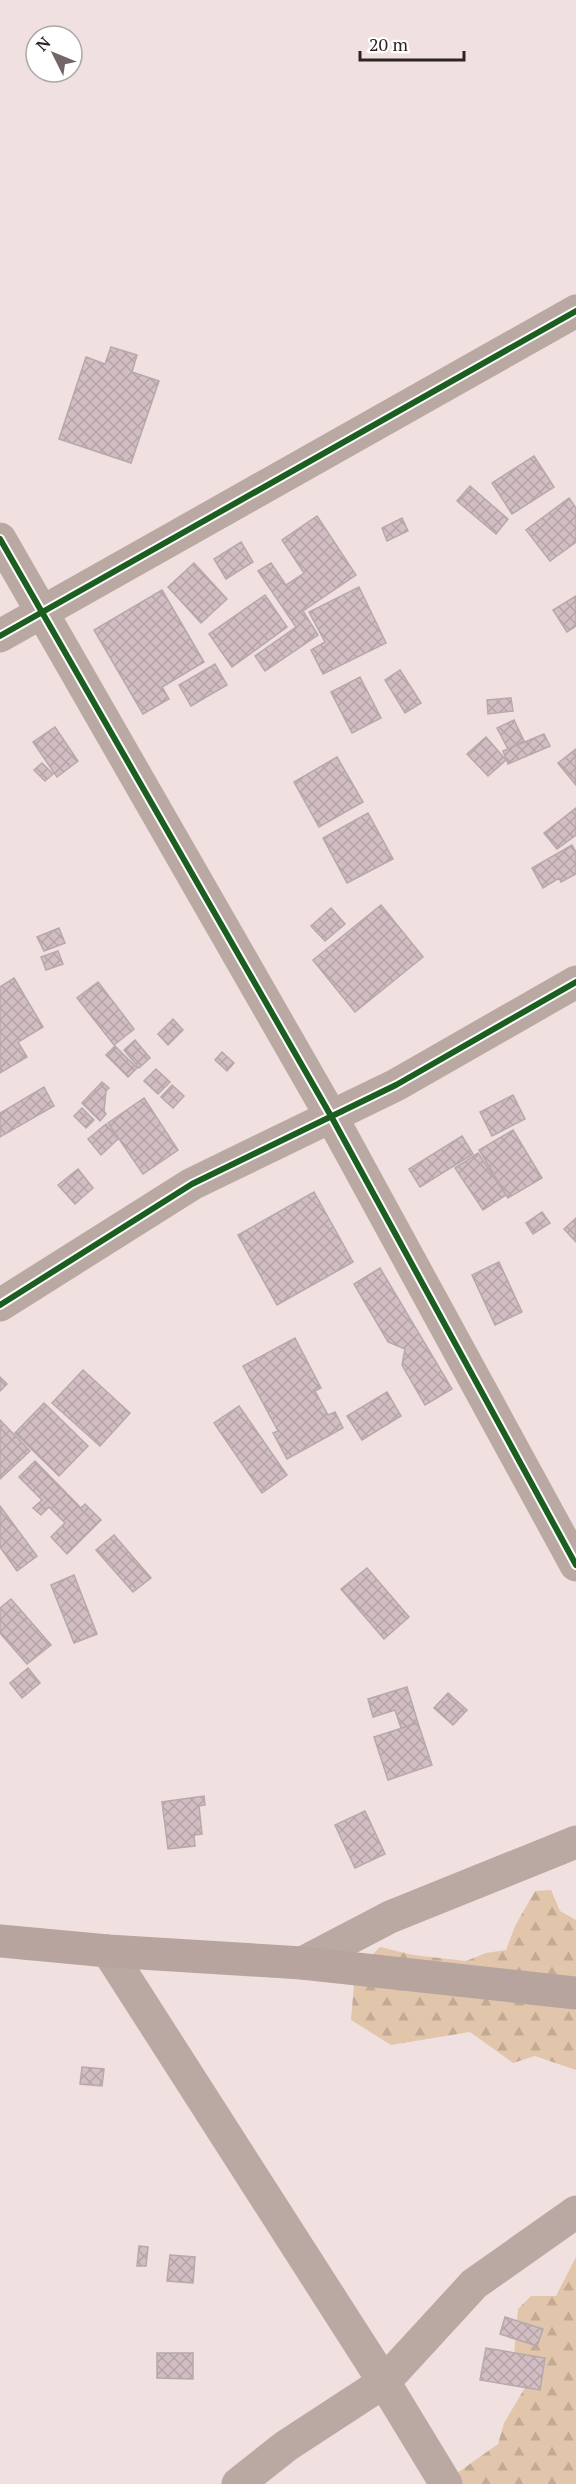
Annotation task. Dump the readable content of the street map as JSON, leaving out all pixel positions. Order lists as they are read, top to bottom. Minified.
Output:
{"scale_bar":"20 m","north":"top left"}
